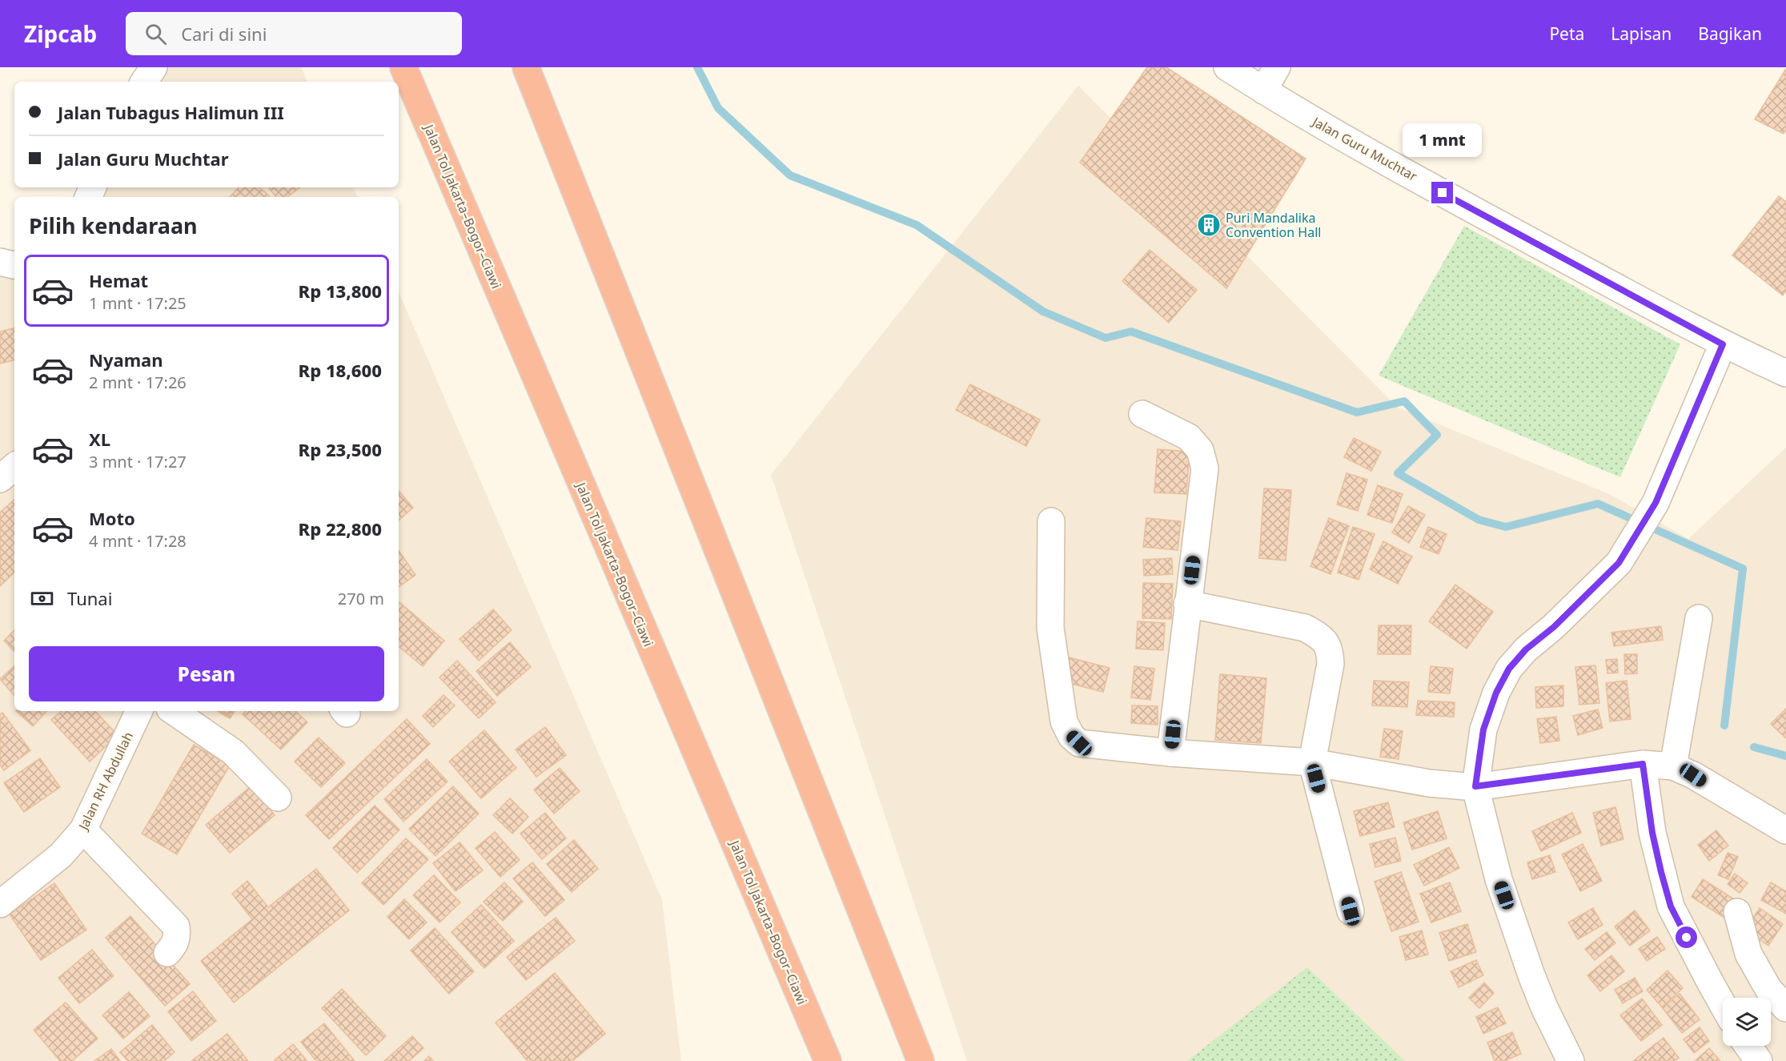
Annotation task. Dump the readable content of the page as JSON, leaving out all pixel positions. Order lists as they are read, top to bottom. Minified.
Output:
{"streets":{"highway":["Jalan Tol Jakarta–Bogor–Ciawi"],"street":["Jalan Guru Muchtar","Jalan RH Abdullah"]},"places":{"building":["Puri Mandalika Convention Hall"]},"page":{"header":"Zipcab","search":"Cari di sini","nav":["Peta","Lapisan","Bagikan"],"banner":["Jalan Tubagus Halimun III","Jalan Guru Muchtar"],"bubble":"1 mnt","heading":"Pilih kendaraan","list":[{"name":"Hemat","note":"1 mnt · 17:25","value":"Rp 13,800"},{"name":"Nyaman","note":"2 mnt · 17:26","value":"Rp 18,600"},{"name":"XL","note":"3 mnt · 17:27","value":"Rp 23,500"},{"name":"Moto","note":"4 mnt · 17:28","value":"Rp 22,800"}],"pay":["Tunai","270 m"],"buttons":"Pesan"}}
